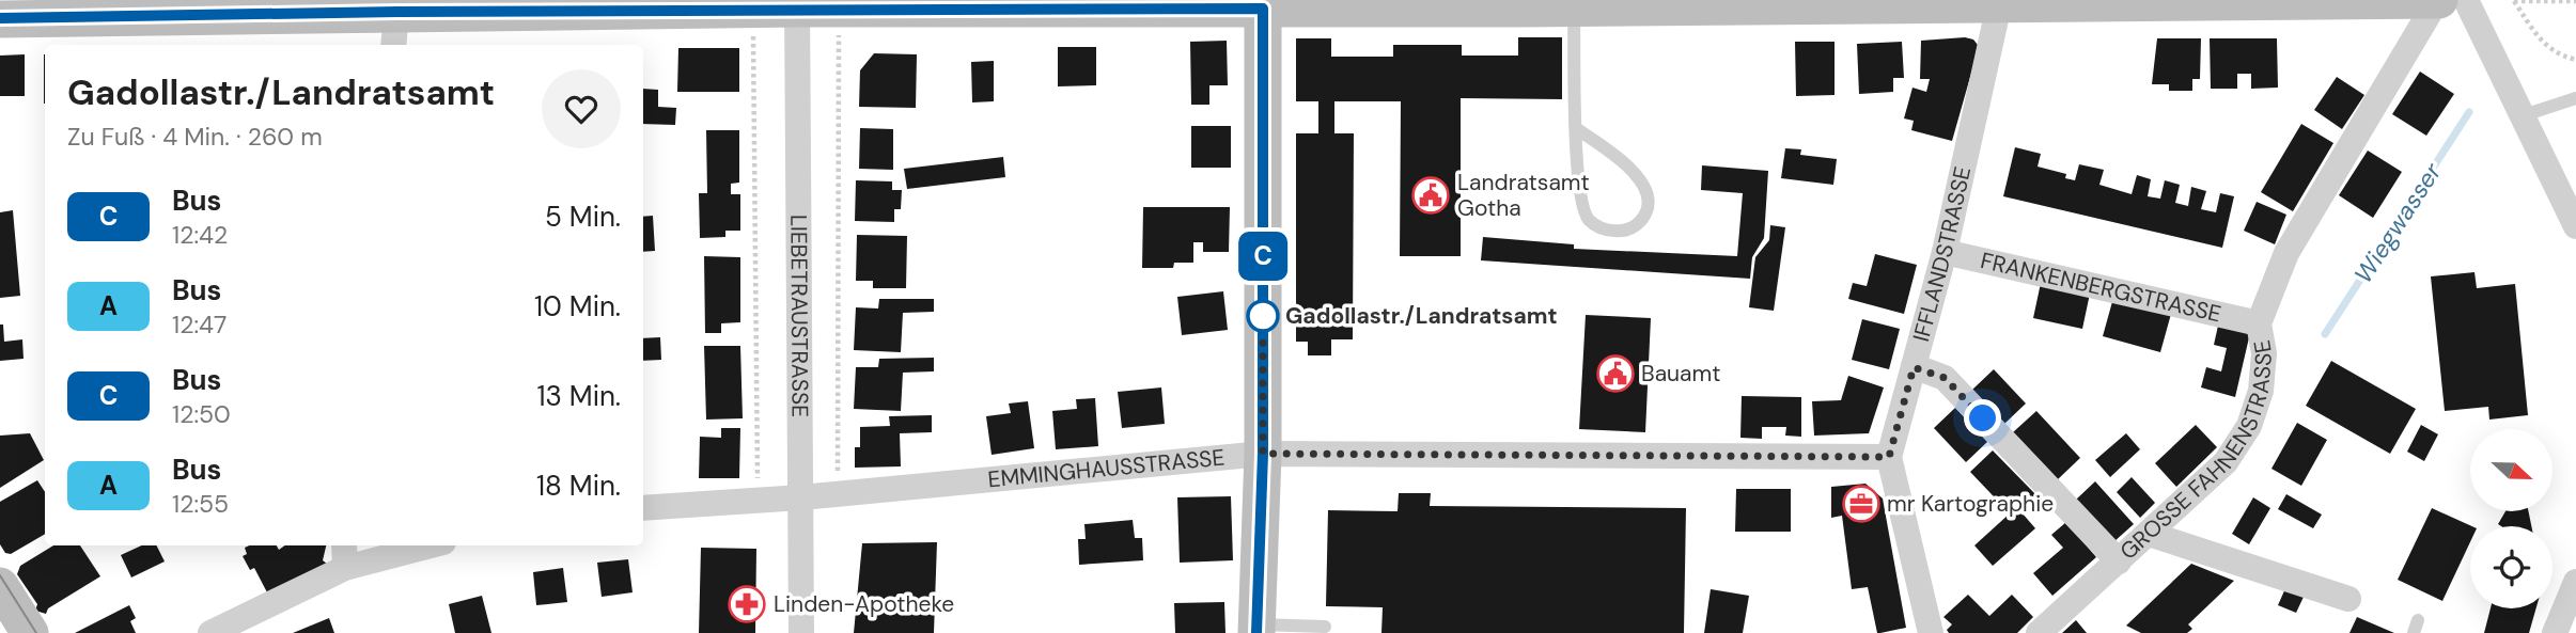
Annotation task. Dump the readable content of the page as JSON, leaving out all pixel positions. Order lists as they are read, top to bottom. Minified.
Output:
{"streets":{"street":["IFFLANDSTRASSE","FRANKENBERGSTRASSE","LIEBETRAUSTRASSE","GROSSE FAHNENSTRASSE","EMMINGHAUSSTRASSE"]},"crossings":[["IFFLANDSTRASSE","FRANKENBERGSTRASSE"],["IFFLANDSTRASSE","EMMINGHAUSSTRASSE"],["FRANKENBERGSTRASSE","GROSSE FAHNENSTRASSE"],["LIEBETRAUSTRASSE","EMMINGHAUSSTRASSE"]],"water":["Wiegwasser"],"places":{"public building":["Landratsamt Gotha","Bauamt"],"other":["Gadollastr./Landratsamt"],"office":["mr Kartographie"],"pharmacy":["Linden-Apotheke"]},"lines":["bus line C"],"north":"right","page":{"on_map":"C","heading":["Gadollastr./Landratsamt","Zu Fuß · 4 Min. · 260 m"],"list":[{"mark":"C","name":"Bus","note":"12:42","value":"5 Min."},{"mark":"A","name":"Bus","note":"12:47","value":"10 Min."},{"mark":"C","name":"Bus","note":"12:50","value":"13 Min."},{"mark":"A","name":"Bus","note":"12:55","value":"18 Min."}]}}
